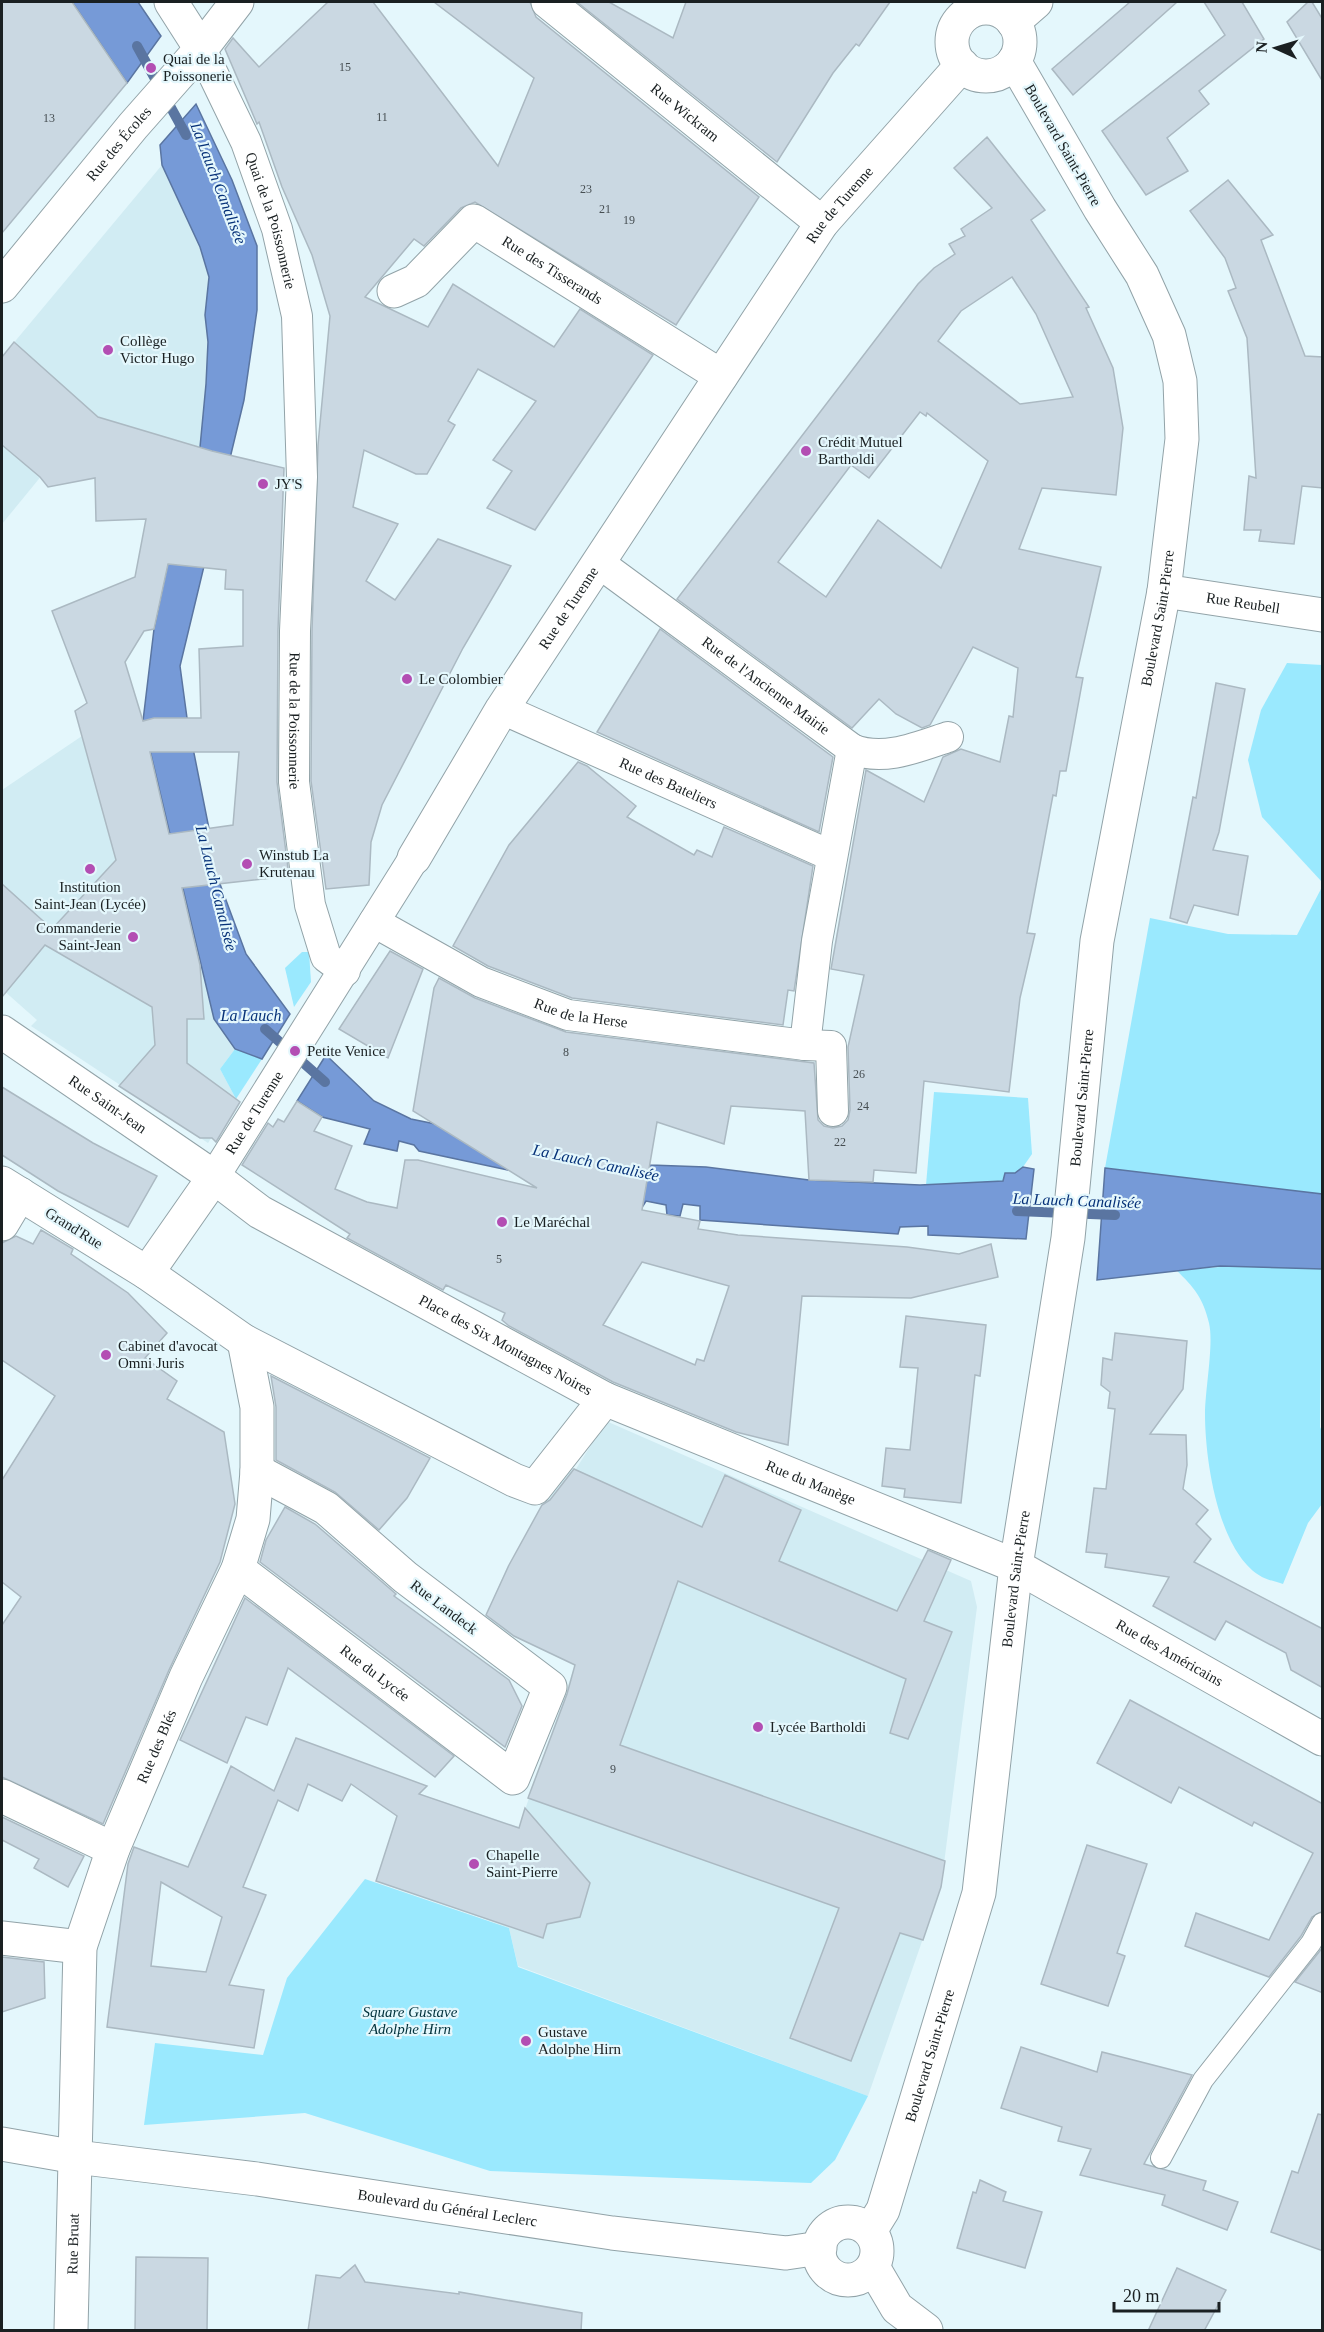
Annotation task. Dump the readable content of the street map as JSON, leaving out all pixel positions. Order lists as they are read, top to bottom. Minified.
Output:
{"streets":{"street":["Rue Wickram","Rue des Écoles","Boulevard Saint-Pierre","Rue de Turenne","Quai de la Poissonnerie","Rue des Tisserands","Rue Reubell","Rue de l'Ancienne Mairie","Rue de la Poissonnerie","Rue des Bateliers","Rue de la Herse","Rue Saint-Jean","Grand'Rue","Place des Six Montagnes Noires","Rue du Manège","Rue Landeck","Rue des Américains","Rue du Lycée","Rue des Blés","Boulevard du Général Leclerc","Rue Bruat"]},"crossings":[["Rue Wickram","Rue de Turenne"],["Rue des Écoles","Quai de la Poissonnerie"],["Boulevard Saint-Pierre","Rue de Turenne"],["Boulevard Saint-Pierre","Rue Reubell"],["Boulevard Saint-Pierre","Rue du Manège"],["Boulevard Saint-Pierre","Rue des Américains"],["Boulevard Saint-Pierre","Boulevard du Général Leclerc"],["Rue de Turenne","Rue des Tisserands"],["Rue de Turenne","Rue de l'Ancienne Mairie"],["Rue de Turenne","Rue de la Poissonnerie"],["Rue de Turenne","Rue des Bateliers"],["Rue de Turenne","Rue de la Herse"],["Rue de Turenne","Rue Saint-Jean"],["Rue de Turenne","Place des Six Montagnes Noires"],["Quai de la Poissonnerie","Rue de la Poissonnerie"],["Rue Saint-Jean","Place des Six Montagnes Noires"],["Grand'Rue","Place des Six Montagnes Noires"],["Place des Six Montagnes Noires","Rue du Manège"],["Place des Six Montagnes Noires","Rue des Blés"],["Rue du Manège","Rue des Américains"],["Rue Landeck","Rue du Lycée"],["Rue Landeck","Rue des Blés"],["Rue du Lycée","Rue des Blés"],["Rue des Blés","Boulevard du Général Leclerc"],["Rue des Blés","Rue Bruat"],["Boulevard du Général Leclerc","Rue Bruat"]],"water":["La Lauch Canalisée","La Lauch"],"parks":["Square Gustave Adolphe Hirn"],"places":["Quai de la Poissonerie","Collège Victor Hugo","Crédit Mutuel Bartholdi","JY'S","Le Colombier","Winstub La Krutenau","Institution Saint-Jean (Lycée)","Commanderie Saint-Jean","Petite Venice","Le Maréchal","Cabinet d'avocat Omni Juris","Lycée Bartholdi","Chapelle Saint-Pierre","Gustave Adolphe Hirn"],"house_numbers":["15","11","13","23","21","19","8","26","24","22","5","9"],"scale_bar":"20 m","north":"left"}
